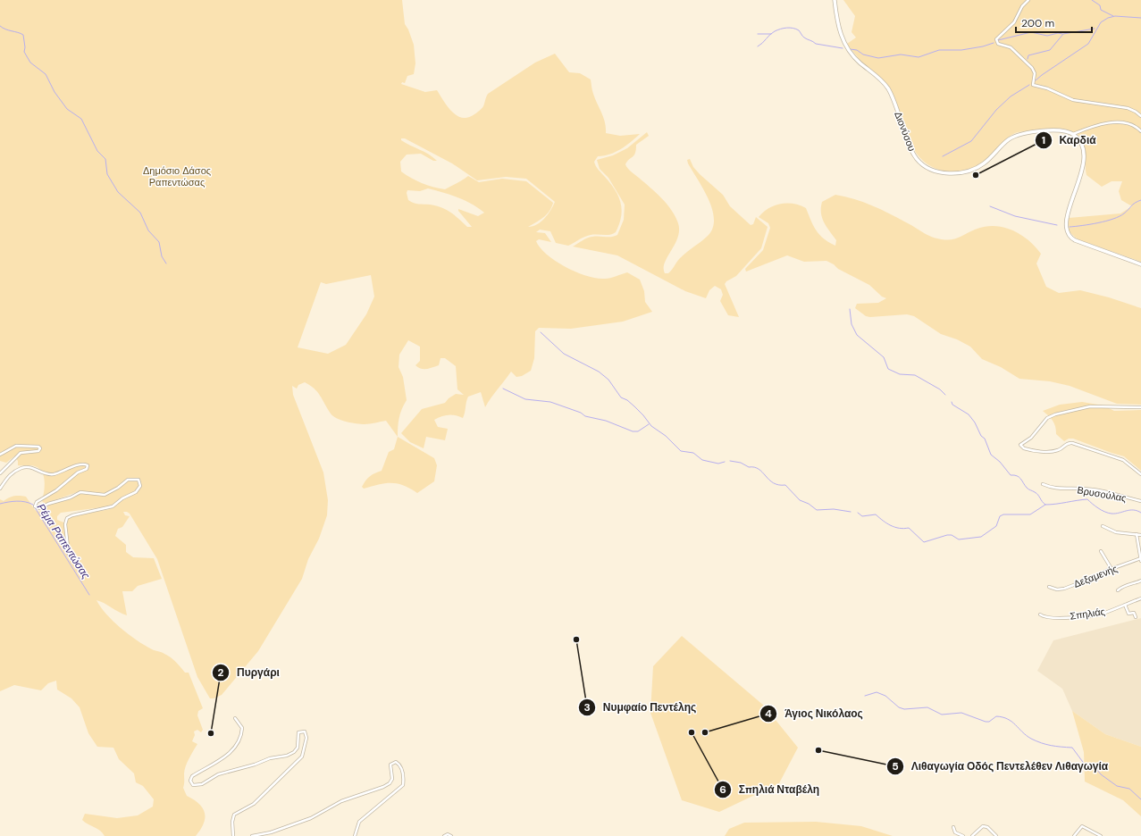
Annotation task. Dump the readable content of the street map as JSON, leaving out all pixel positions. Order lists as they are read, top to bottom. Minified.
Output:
{"streets":{"main road":["Διονύσου"],"street":["Βρυσούλας","Δεξαμενής","Σπηλιάς"]},"water":["Ρέμα Ραπεντώσας"],"parks":["Δημόσιο Δάσος Ραπεντώσας"],"places":["Καρδιά","Νυμφαίο Πεντέλης","Σπηλιά Νταβέλη","Άγιος Νικόλαος","Πυργάρι","Λιθαγωγία Οδός Πεντελέθεν Λιθαγωγία"],"scale_bar":"200 m"}
